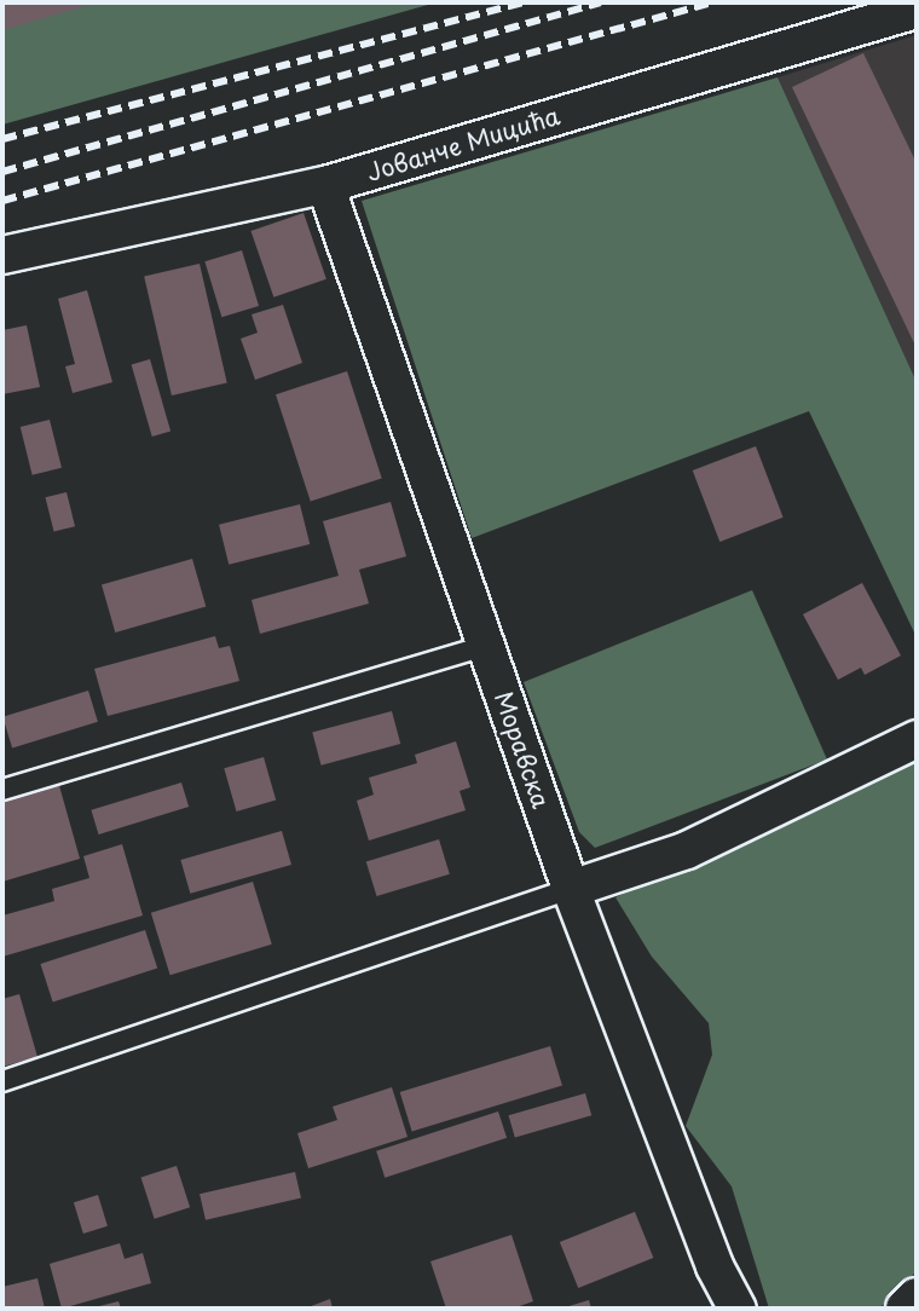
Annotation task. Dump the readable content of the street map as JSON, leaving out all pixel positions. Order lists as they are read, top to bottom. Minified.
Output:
{"streets":{"street":["Јованче Мицића","Моравска"]},"crossings":[["Јованче Мицића","Моравска"]]}
